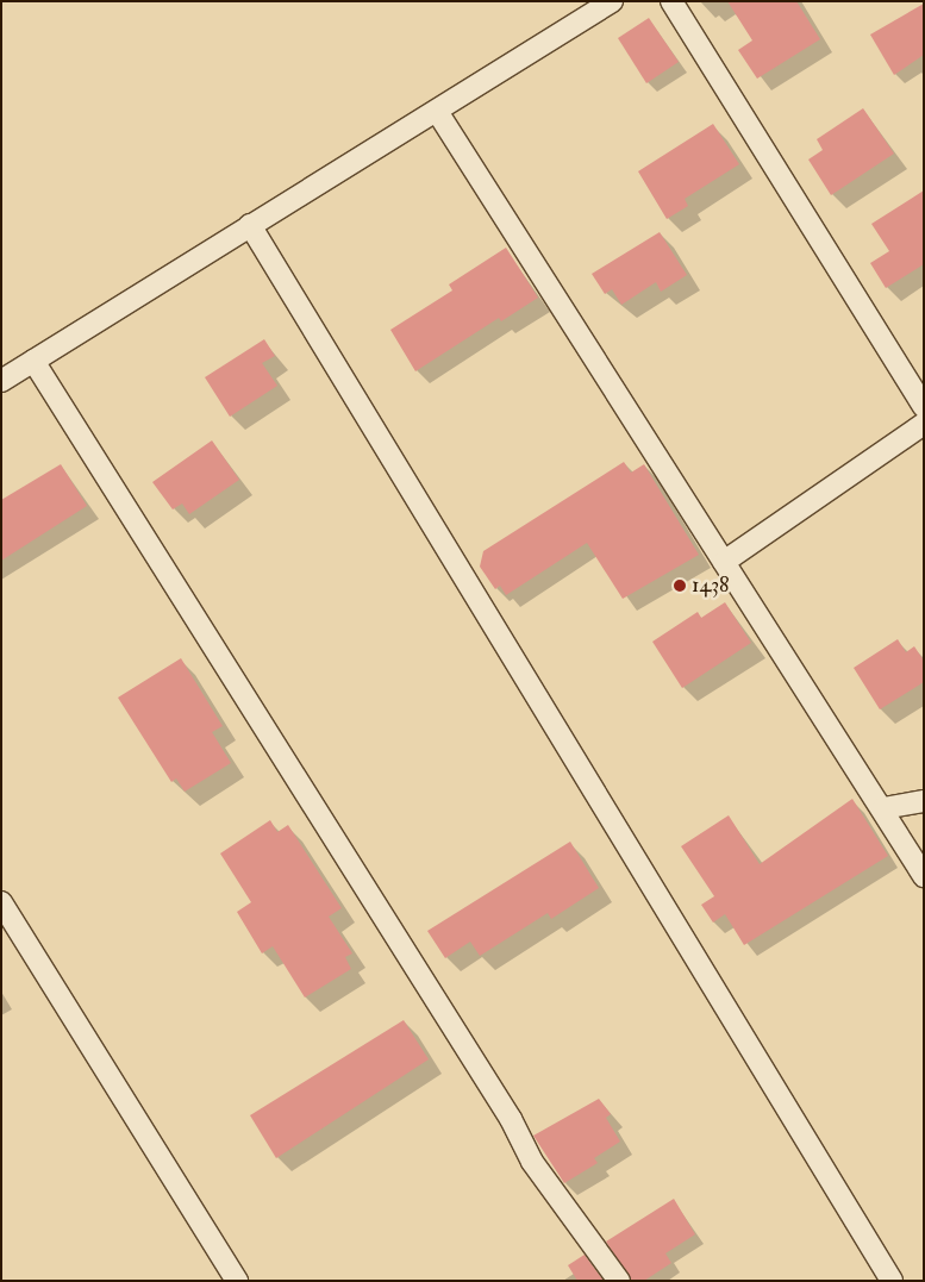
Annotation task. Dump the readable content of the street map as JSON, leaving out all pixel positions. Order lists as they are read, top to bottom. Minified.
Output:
{"places":["1438"]}
